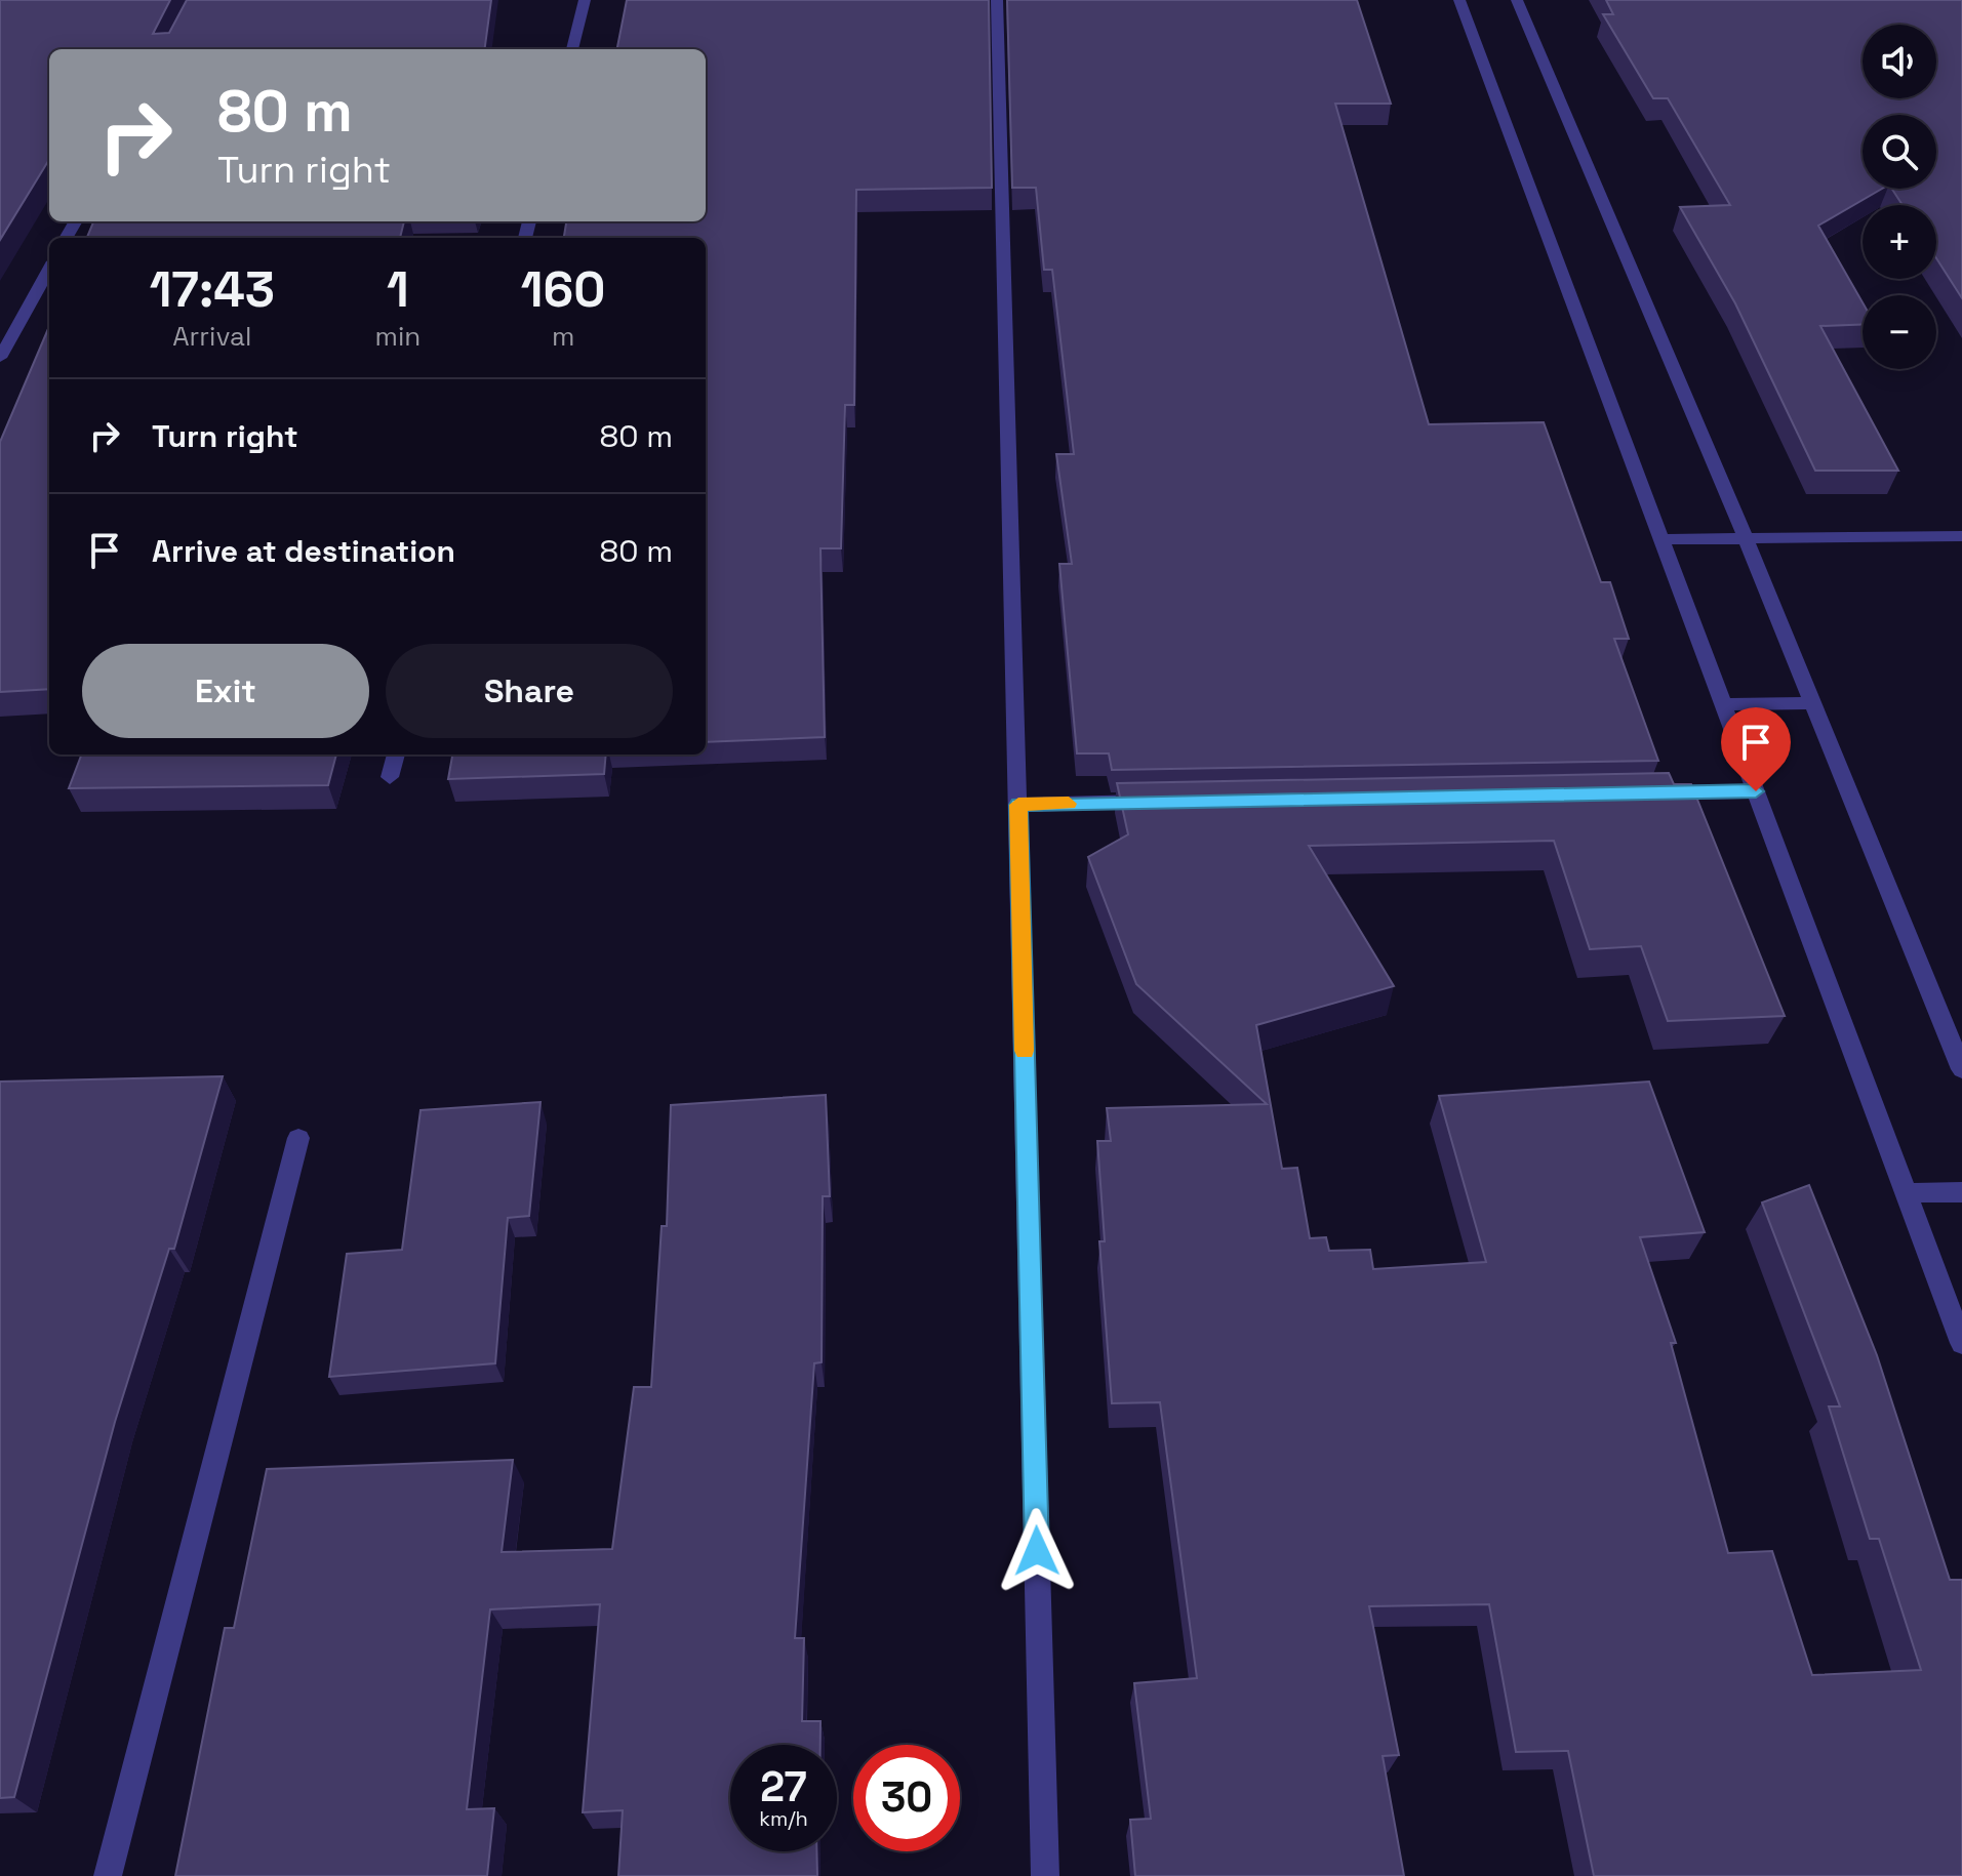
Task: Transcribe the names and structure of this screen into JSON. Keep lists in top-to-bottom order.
{
  "page": {
    "map_buttons": ["+", "−"],
    "turn": ["80 m", "Turn right"],
    "eta": [
      "17:43",
      "Arrival",
      "1",
      "min",
      "160",
      "m"
    ],
    "list": [
      {
        "name": "Turn right",
        "value": "80 m"
      },
      {
        "name": "Arrive at destination",
        "value": "80 m"
      }
    ],
    "buttons": ["Exit", "Share"],
    "speed": "27 km/h",
    "limit": "30"
  }
}
